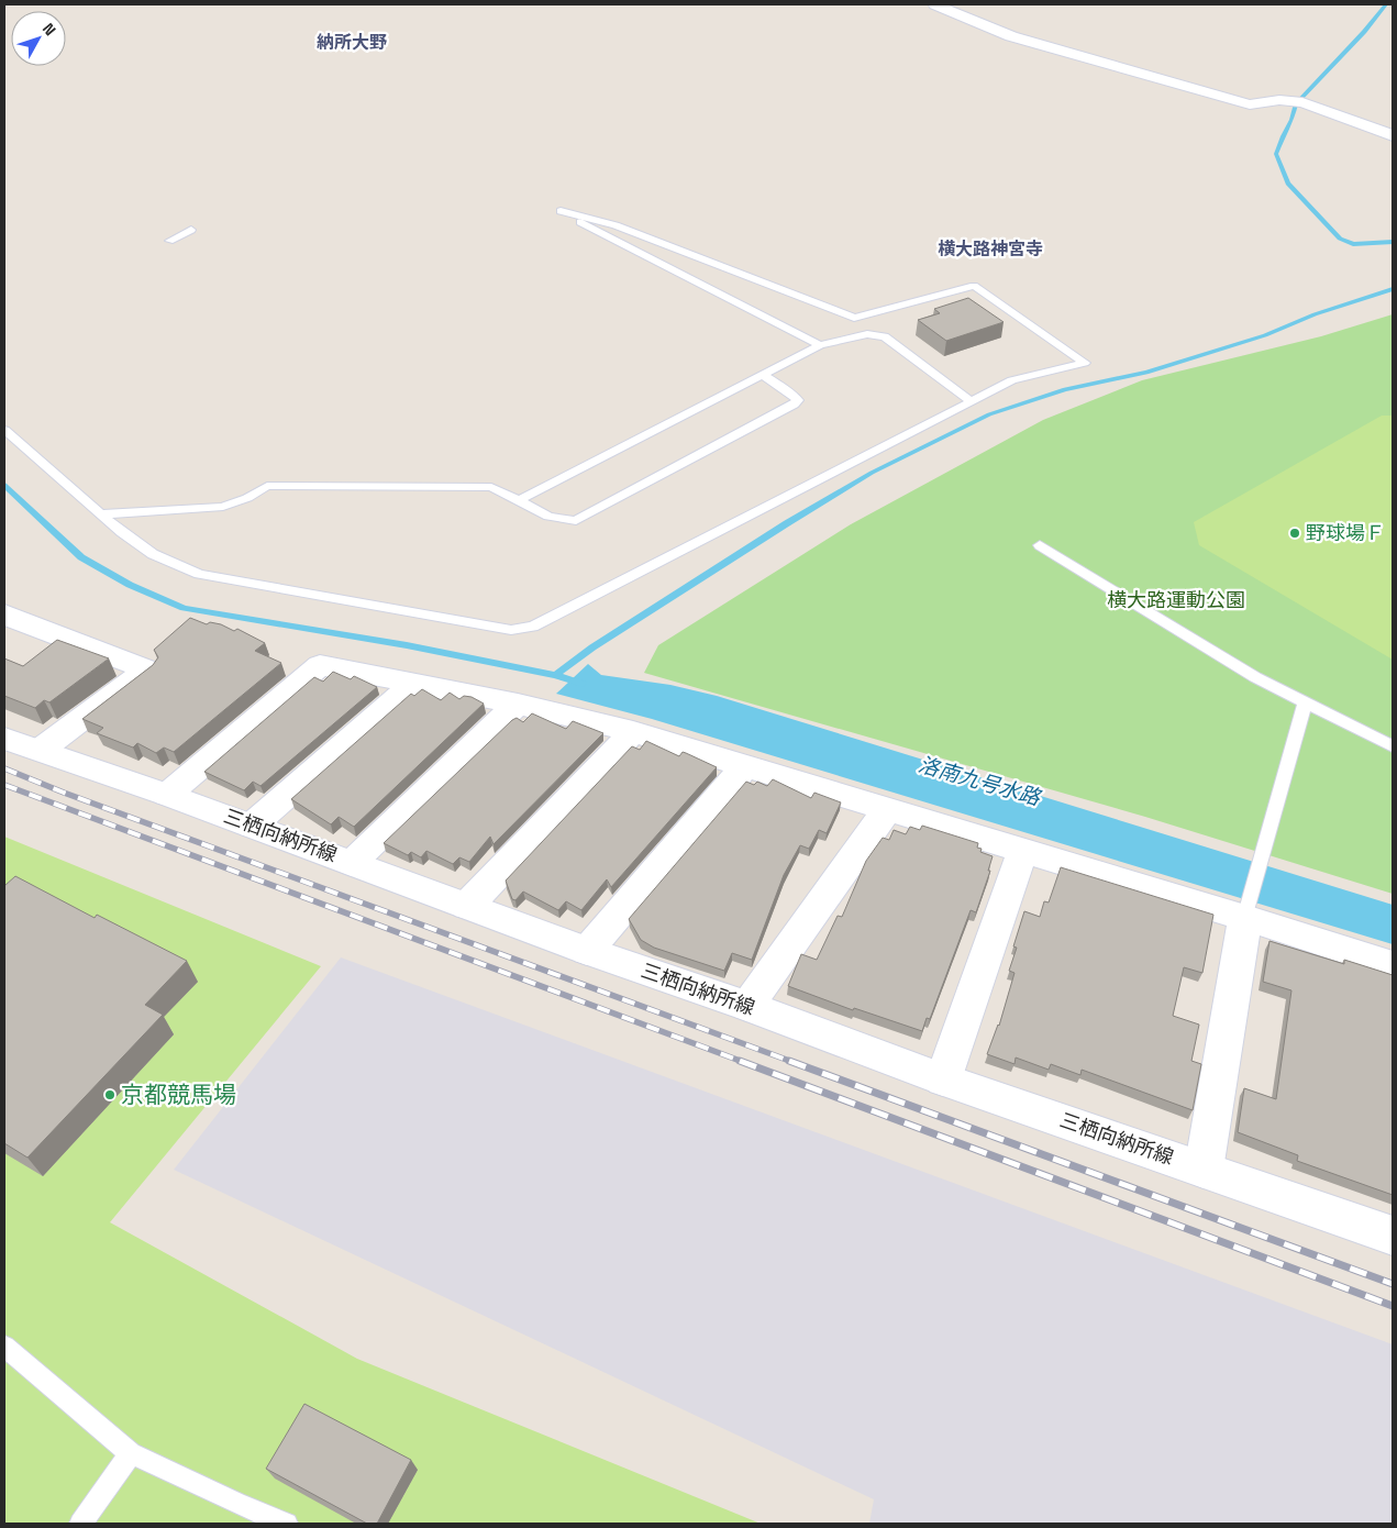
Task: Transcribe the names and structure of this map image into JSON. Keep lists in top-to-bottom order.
{
  "streets": {
    "street": ["三栖向納所線"]
  },
  "districts": ["納所大野", "横大路神宮寺"],
  "water": ["洛南九号水路"],
  "parks": ["横大路運動公園"],
  "places": ["野球場Ｆ", "京都競馬場"],
  "north": "top right"
}
